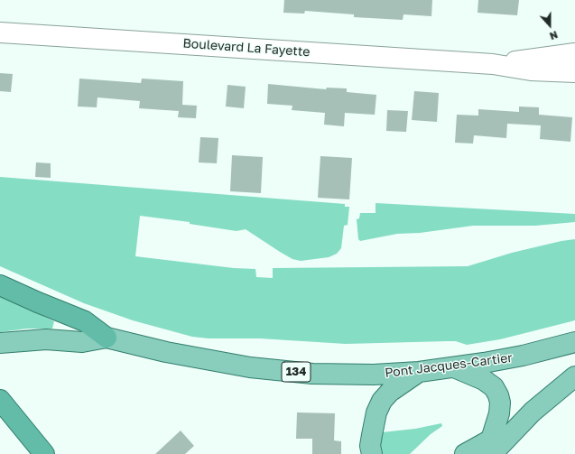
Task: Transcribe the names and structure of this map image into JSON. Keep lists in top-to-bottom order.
{
  "streets": {
    "main road": ["Pont Jacques-Cartier", "134"],
    "street": ["Boulevard La Fayette"]
  },
  "north": "bottom"
}
